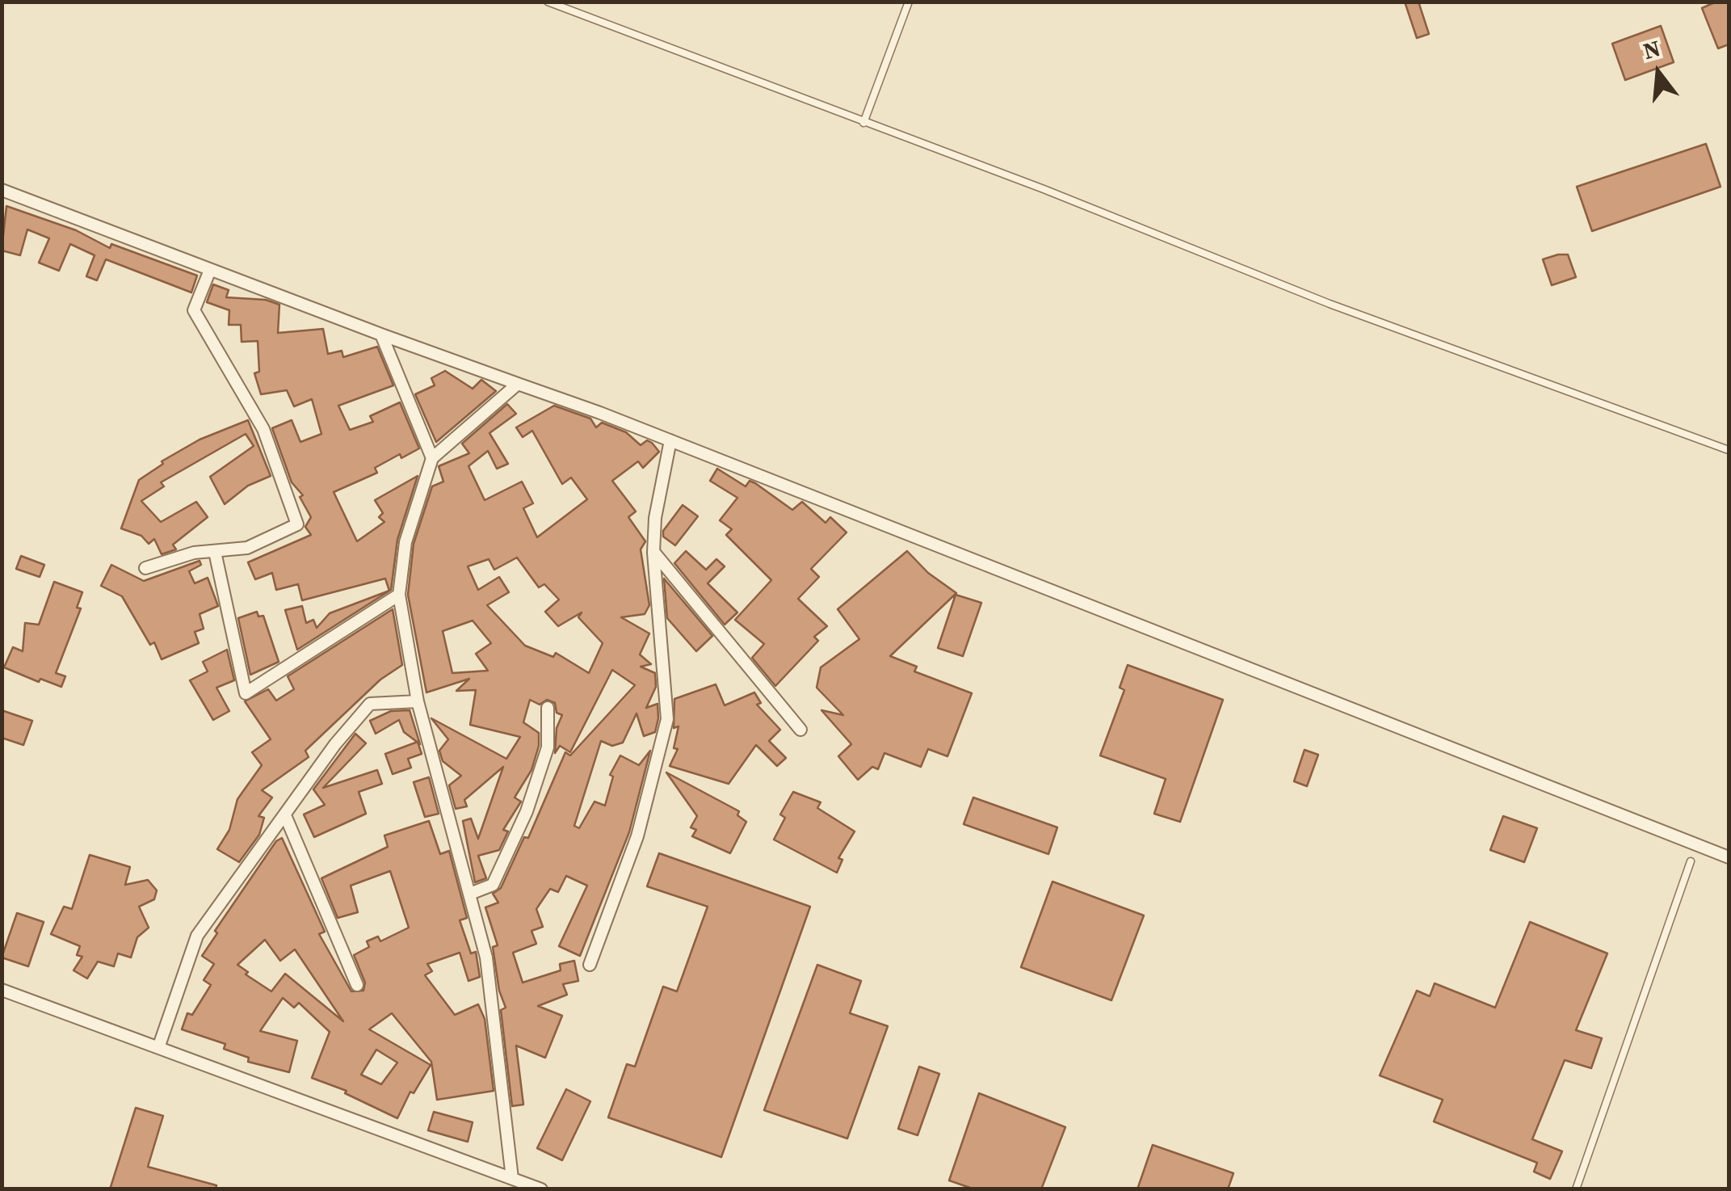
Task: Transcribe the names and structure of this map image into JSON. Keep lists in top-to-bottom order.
{
  "north": "top"
}
